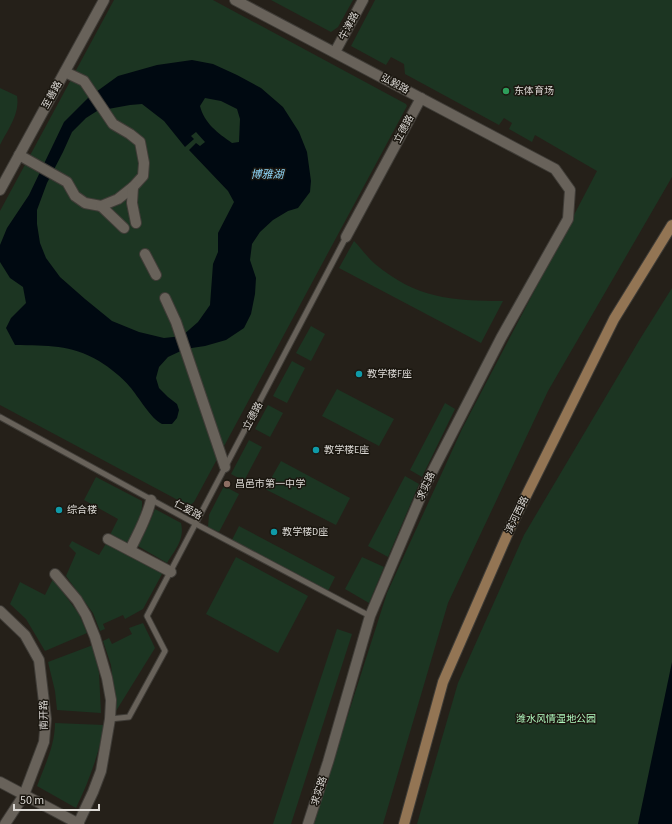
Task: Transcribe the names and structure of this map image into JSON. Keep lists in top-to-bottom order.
{
  "streets": {
    "street": [
      "牛津路",
      "弘毅路",
      "至善路",
      "立德路",
      "求实路",
      "滨河西路",
      "南开路"
    ],
    "lane": ["仁爱路"]
  },
  "crossings": [
    ["牛津路", "弘毅路"],
    ["弘毅路", "立德路"],
    ["弘毅路", "求实路"],
    ["立德路", "仁爱路"],
    ["求实路", "仁爱路"]
  ],
  "water": ["博雅湖"],
  "parks": ["潍水风情湿地公园"],
  "places": [
    "东体育场",
    "教学楼F座",
    "教学楼E座",
    "昌邑市第一中学",
    "综合楼",
    "教学楼D座"
  ],
  "scale_bar": "50 m"
}
